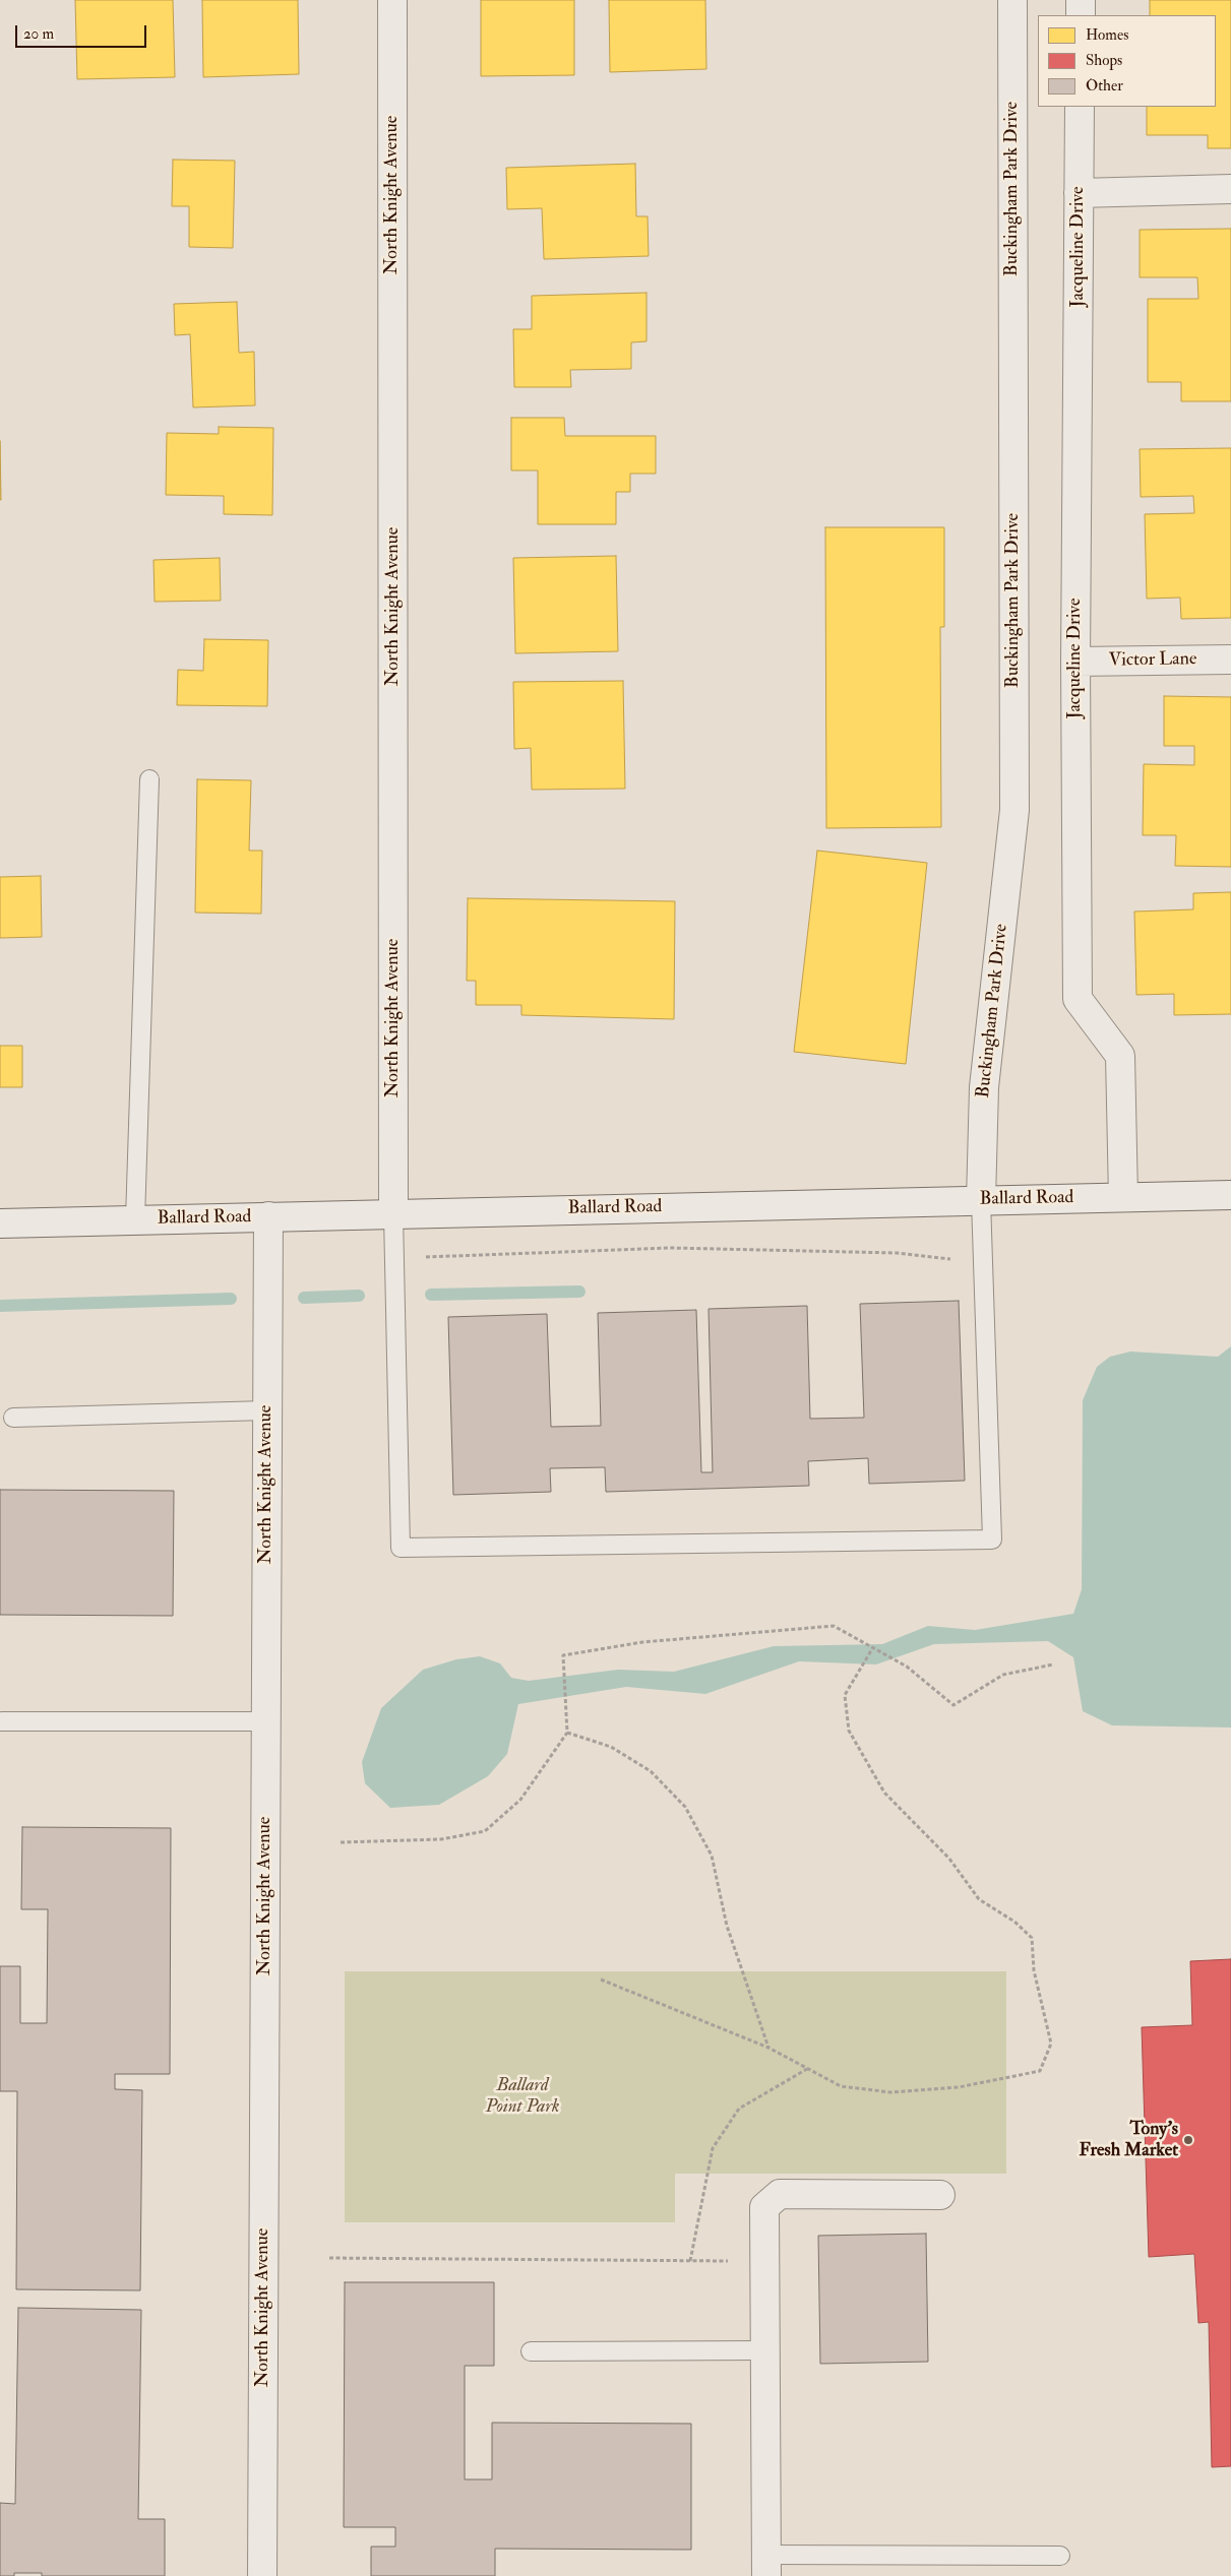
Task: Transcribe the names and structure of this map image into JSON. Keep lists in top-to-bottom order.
{
  "streets": {
    "street": [
      "Buckingham Park Drive",
      "North Knight Avenue",
      "Jacqueline Drive",
      "Victor Lane",
      "Ballard Road"
    ]
  },
  "crossings": [
    ["Buckingham Park Drive", "Ballard Road"],
    ["North Knight Avenue", "Ballard Road"],
    ["Jacqueline Drive", "Victor Lane"],
    ["Jacqueline Drive", "Ballard Road"]
  ],
  "parks": ["Ballard Point Park"],
  "places": ["Tony's Fresh Market"],
  "legend": ["Homes", "Shops", "Other"],
  "scale_bar": "20 m"
}
